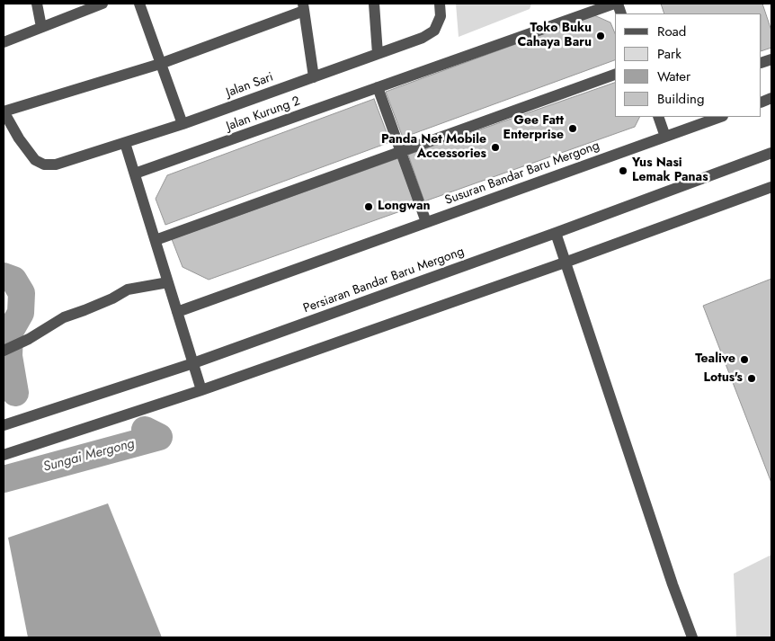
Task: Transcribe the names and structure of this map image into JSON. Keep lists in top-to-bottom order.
{
  "streets": {
    "street": [
      "Jalan Sari",
      "Jalan Kurung 2",
      "Susuran Bandar Baru Mergong",
      "Persiaran Bandar Baru Mergong"
    ]
  },
  "water": ["Sungai Mergong"],
  "places": [
    "Toko Buku Cahaya Baru",
    "Gee Fatt Enterprise",
    "Panda Net Mobile Accessories",
    "Yus Nasi Lemak Panas",
    "Longwan",
    "Tealive",
    "Lotus's"
  ],
  "legend": [
    "Road",
    "Park",
    "Water",
    "Building"
  ]
}
